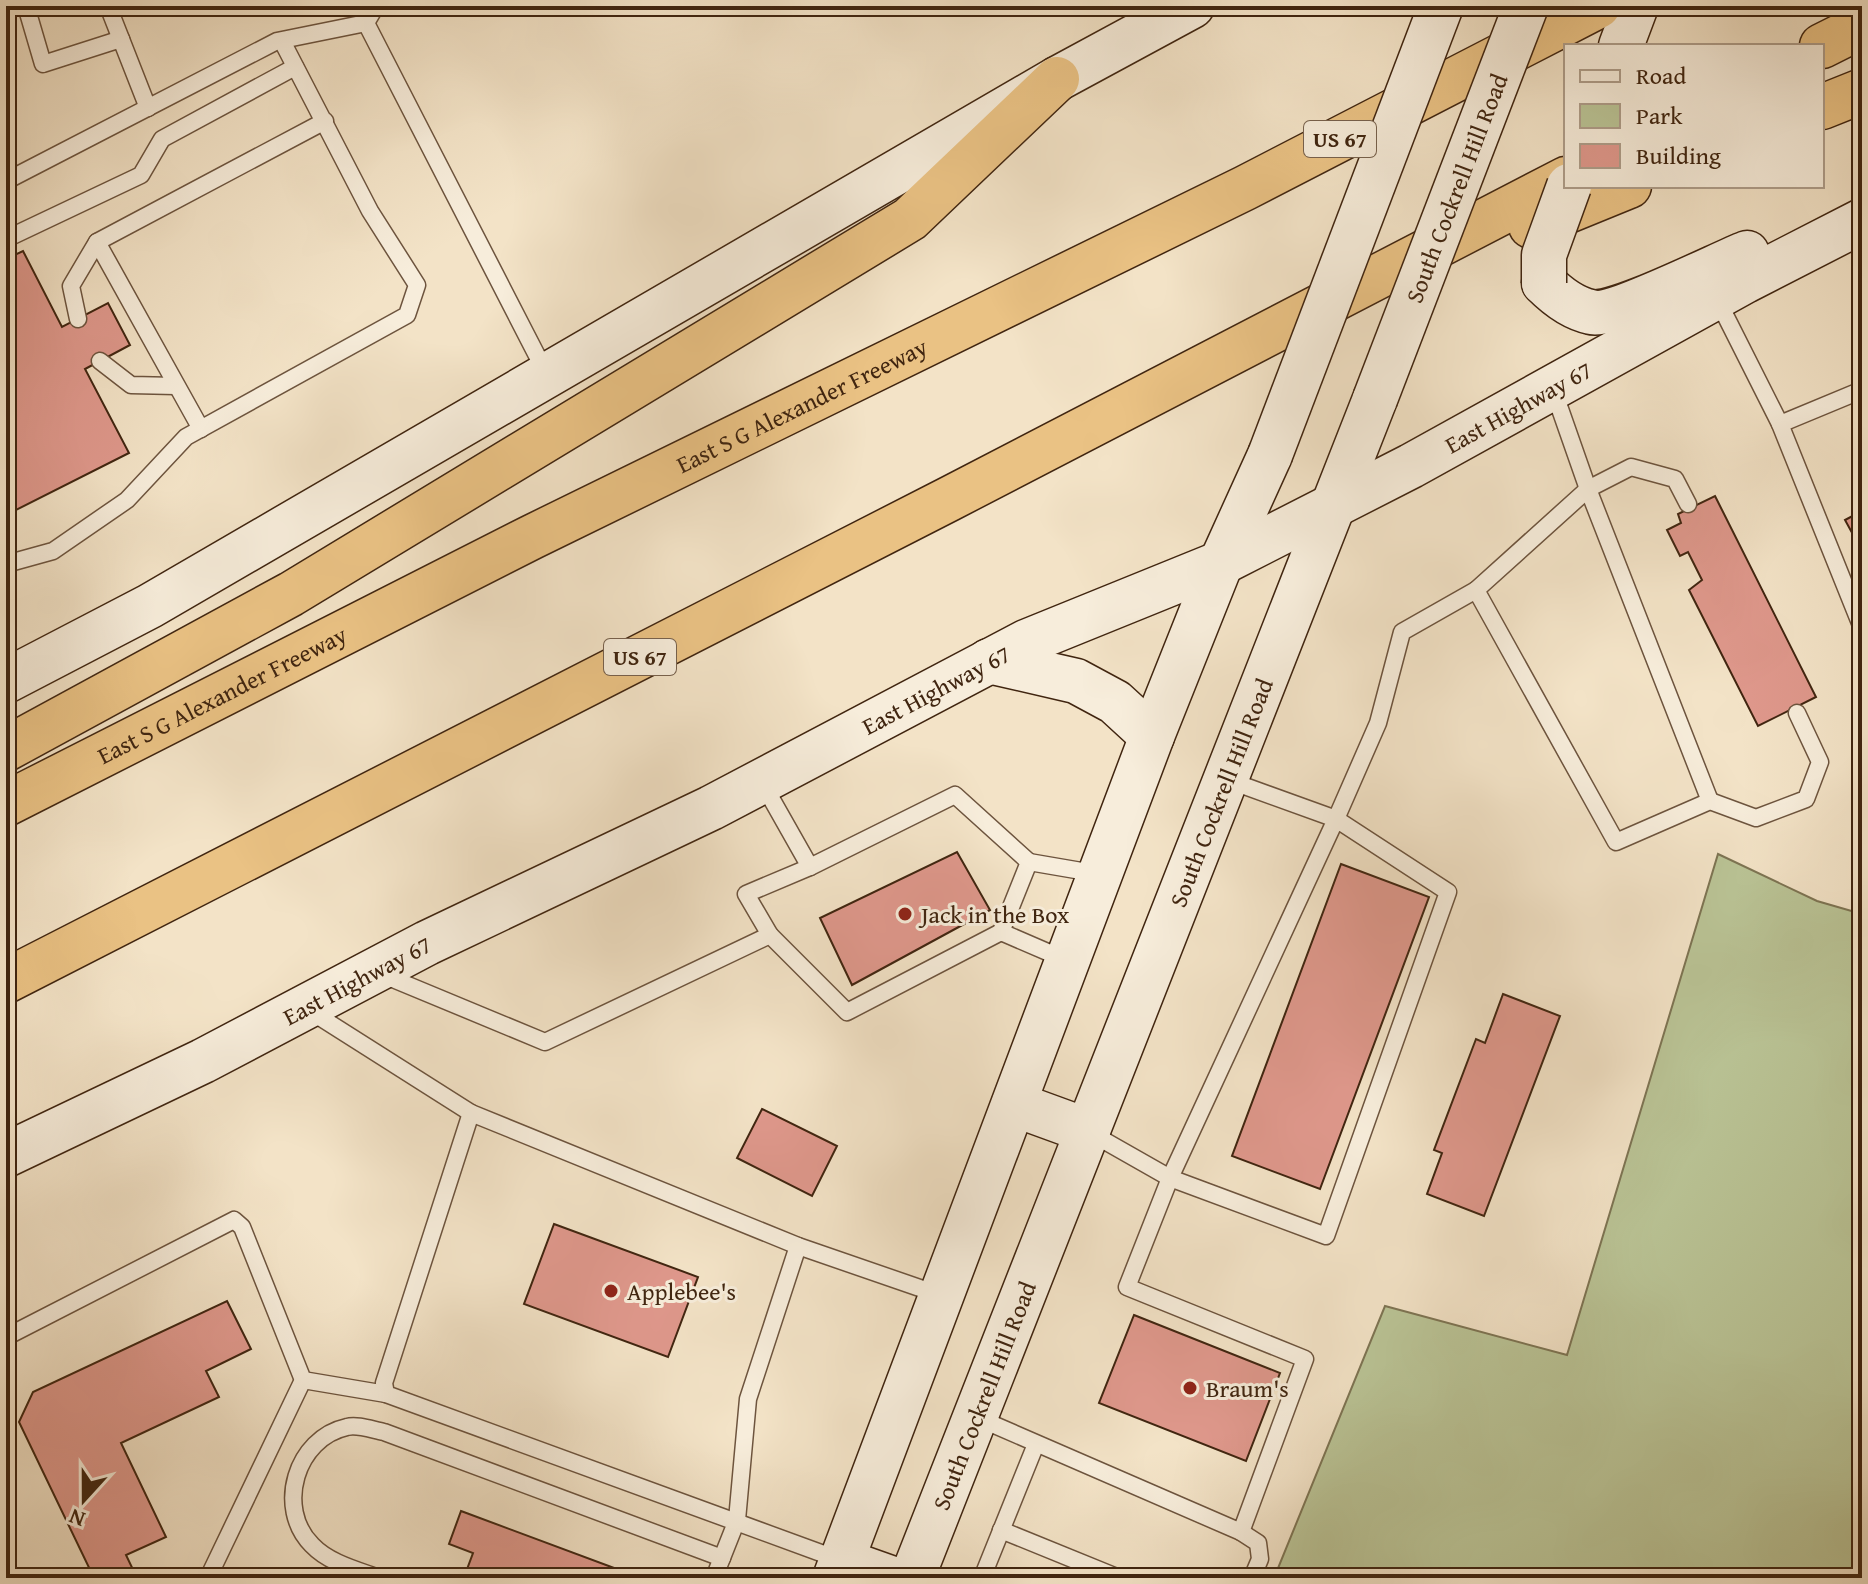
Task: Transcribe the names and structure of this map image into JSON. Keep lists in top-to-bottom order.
{
  "streets": {
    "highway": ["US 67", "East S G Alexander Freeway"],
    "main road": ["South Cockrell Hill Road", "East Highway 67"]
  },
  "crossings": [
    ["South Cockrell Hill Road", "East S G Alexander Freeway"],
    ["South Cockrell Hill Road", "East Highway 67"]
  ],
  "places": ["Jack in the Box", "Applebee's", "Braum's"],
  "legend": ["Road", "Park", "Building"],
  "north": "bottom"
}
